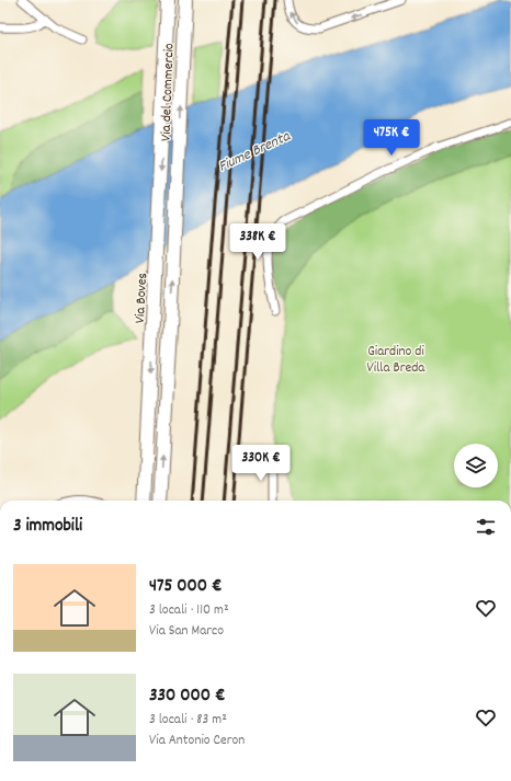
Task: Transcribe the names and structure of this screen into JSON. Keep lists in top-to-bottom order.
{
  "streets": {
    "highway": ["Via del Commercio", "Via Boves"]
  },
  "crossings": [
    ["Via del Commercio", "Via Boves"]
  ],
  "one_way": ["Via del Commercio", "Via Boves"],
  "water": ["Fiume Brenta"],
  "parks": ["Giardino di Villa Breda"],
  "page": {
    "price": ["475K €", "338K €", "330K €"],
    "heading": "3 immobili",
    "list": [
      {
        "name": "475 000 €",
        "note": "3 locali · 110 m² · Via San Marco"
      },
      {
        "name": "330 000 €",
        "note": "3 locali · 83 m² · Via Antonio Ceron"
      }
    ]
  }
}
